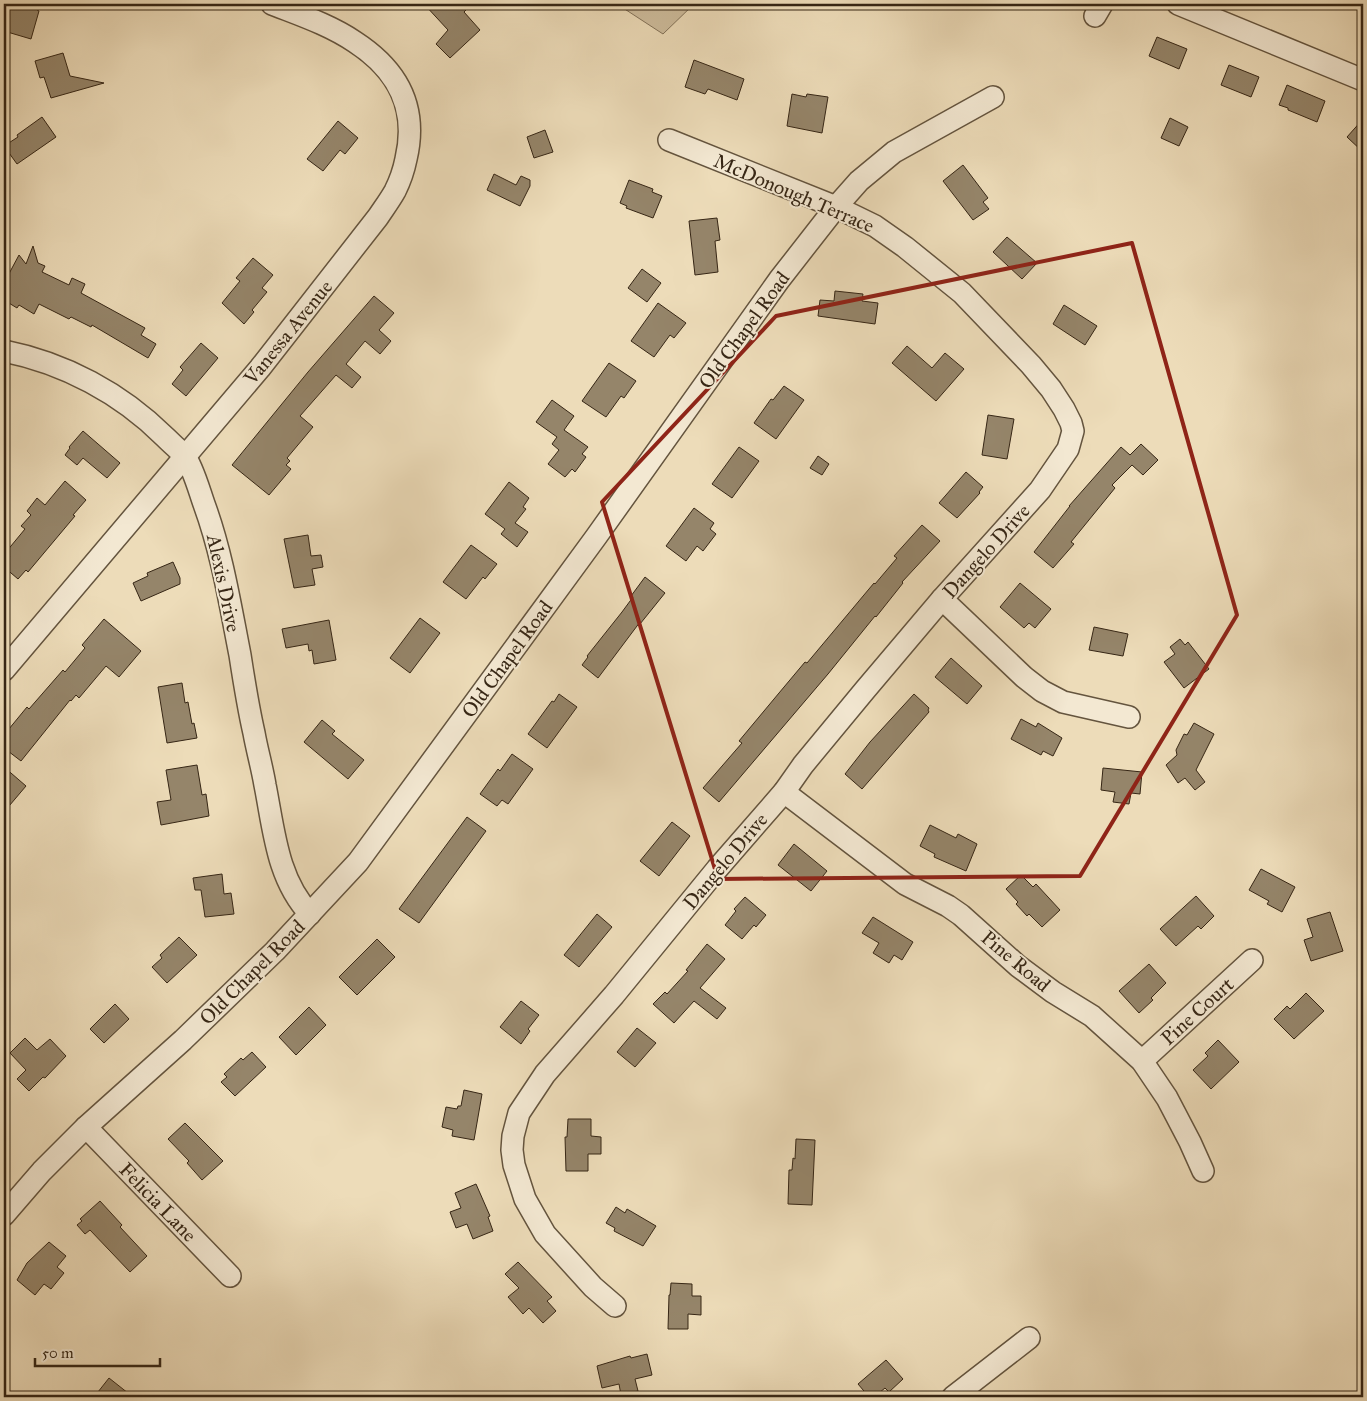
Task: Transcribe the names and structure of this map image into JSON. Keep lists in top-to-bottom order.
{
  "streets": {
    "street": [
      "McDonough Terrace",
      "Old Chapel Road",
      "Vanessa Avenue",
      "Dangelo Drive",
      "Alexis Drive",
      "Pine Road",
      "Pine Court",
      "Felicia Lane"
    ]
  },
  "crossings": [
    ["McDonough Terrace", "Old Chapel Road"],
    ["McDonough Terrace", "Dangelo Drive"],
    ["Old Chapel Road", "Alexis Drive"],
    ["Old Chapel Road", "Felicia Lane"],
    ["Vanessa Avenue", "Alexis Drive"],
    ["Dangelo Drive", "Pine Road"],
    ["Pine Road", "Pine Court"]
  ],
  "scale_bar": "50 m"
}
